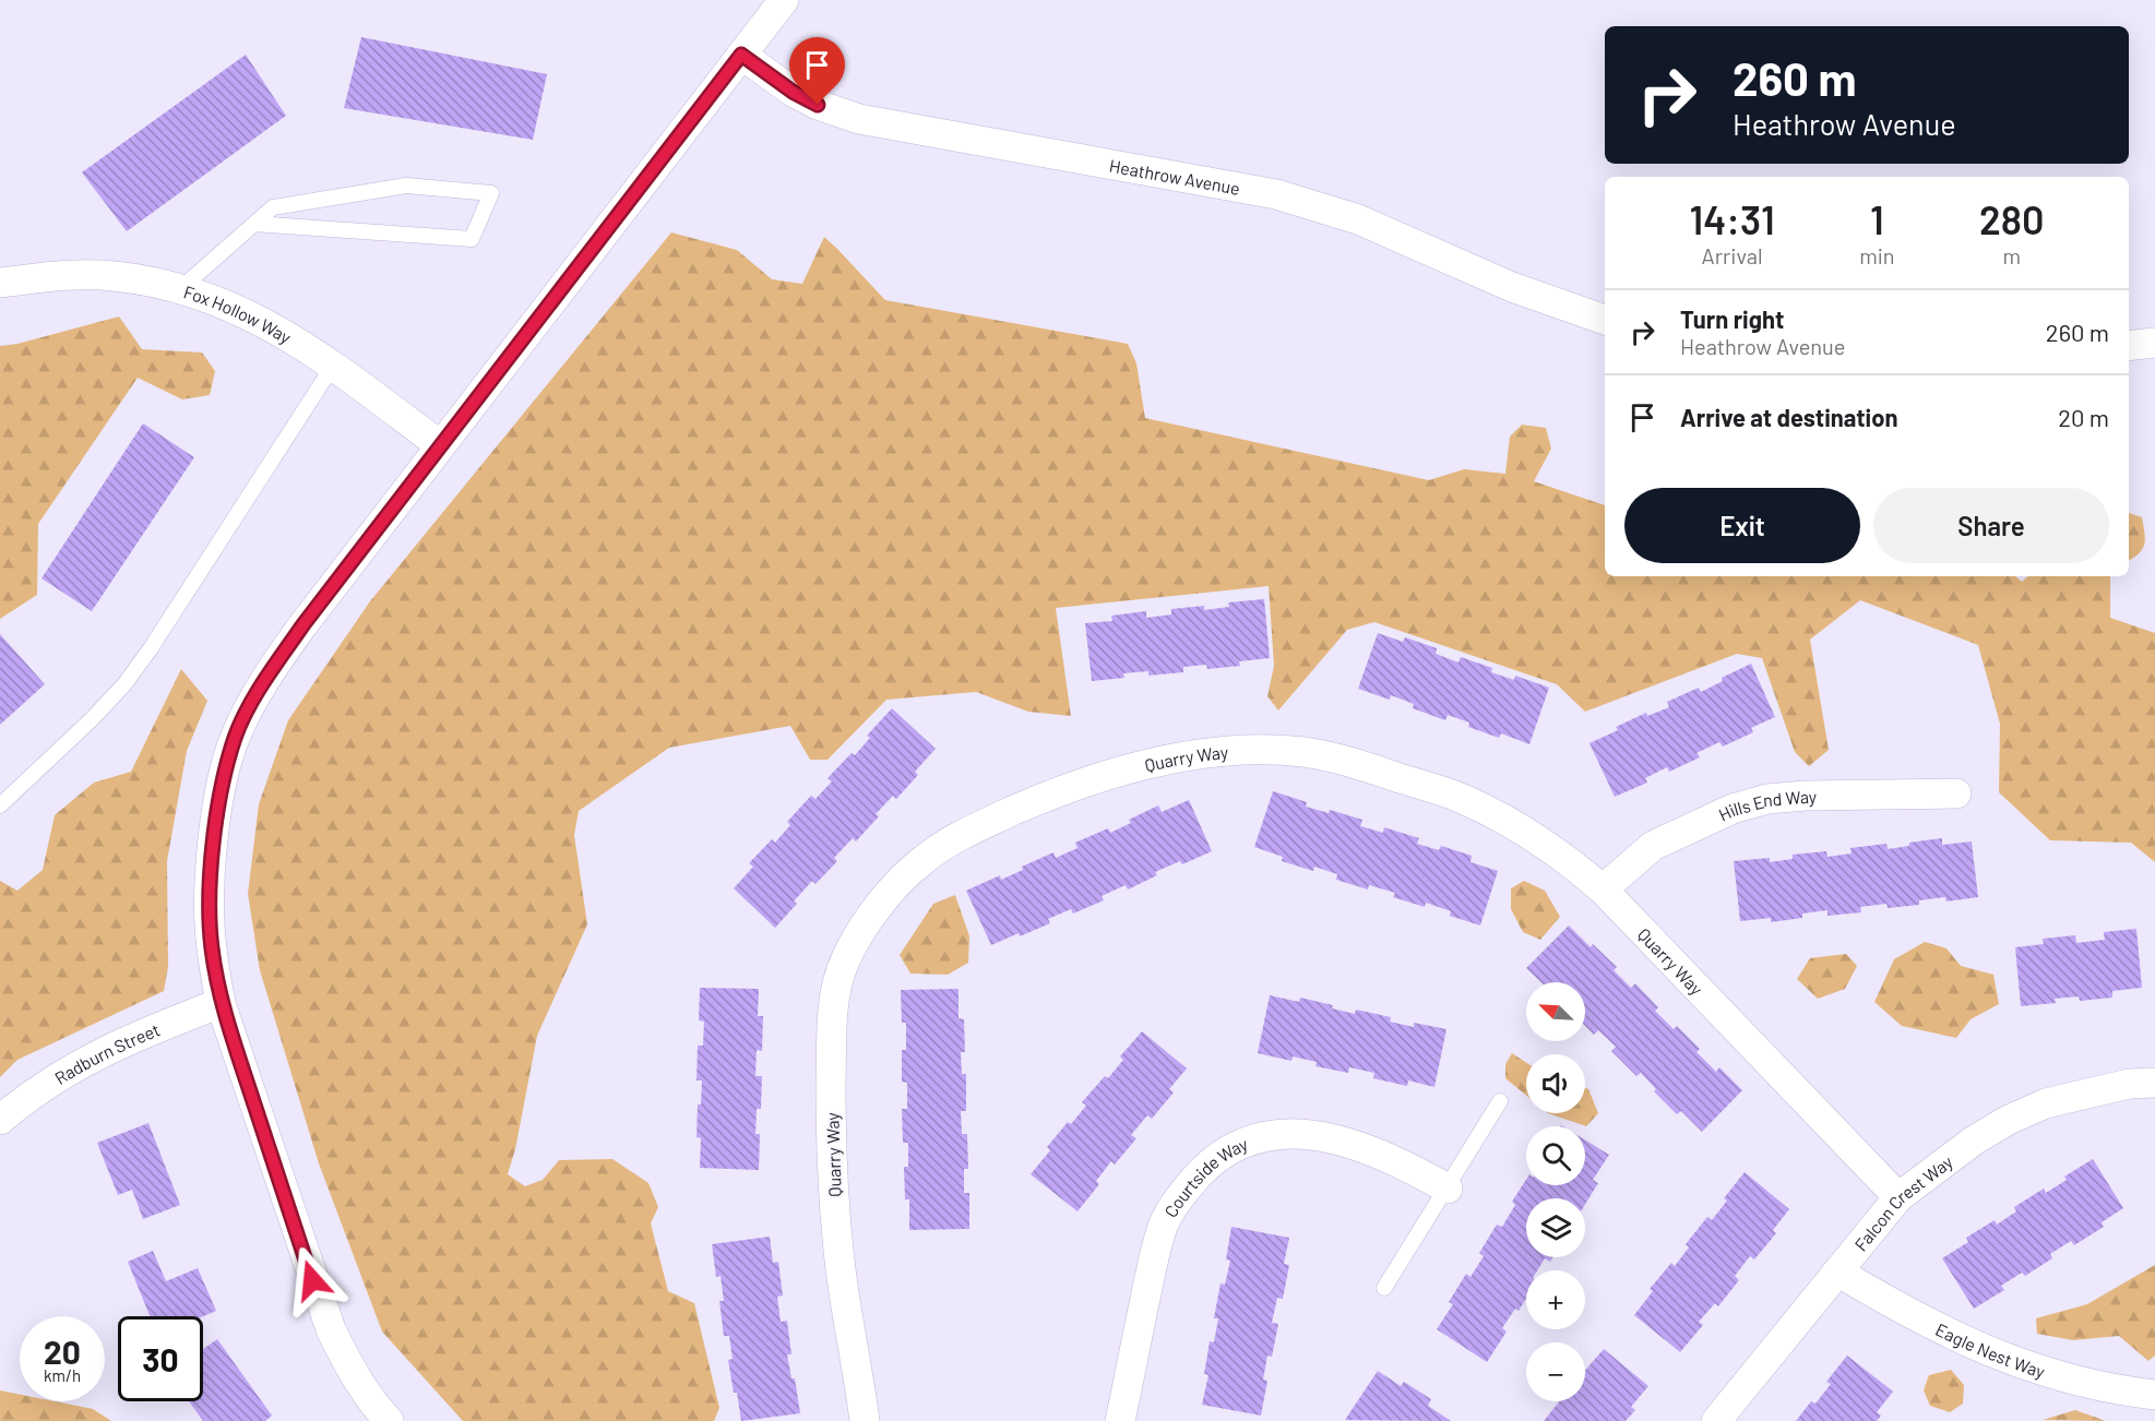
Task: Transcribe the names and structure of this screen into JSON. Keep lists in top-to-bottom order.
{
  "streets": {
    "street": [
      "Heathrow Avenue",
      "Fox Hollow Way",
      "Quarry Way",
      "Hills End Way",
      "Radburn Street",
      "Courtside Way",
      "Falcon Crest Way",
      "Eagle Nest Way"
    ]
  },
  "crossings": [
    ["Quarry Way", "Hills End Way"],
    ["Quarry Way", "Falcon Crest Way"],
    ["Falcon Crest Way", "Eagle Nest Way"]
  ],
  "north": "top left",
  "page": {
    "turn": ["260 m", "Heathrow Avenue"],
    "eta": [
      "14:31",
      "Arrival",
      "1",
      "min",
      "280",
      "m"
    ],
    "list": [
      {
        "name": "Turn right",
        "note": "Heathrow Avenue",
        "value": "260 m"
      },
      {
        "name": "Arrive at destination",
        "value": "20 m"
      }
    ],
    "buttons": ["Exit", "Share"],
    "map_buttons": ["+", "−"],
    "speed": "20 km/h",
    "limit": "30"
  }
}
